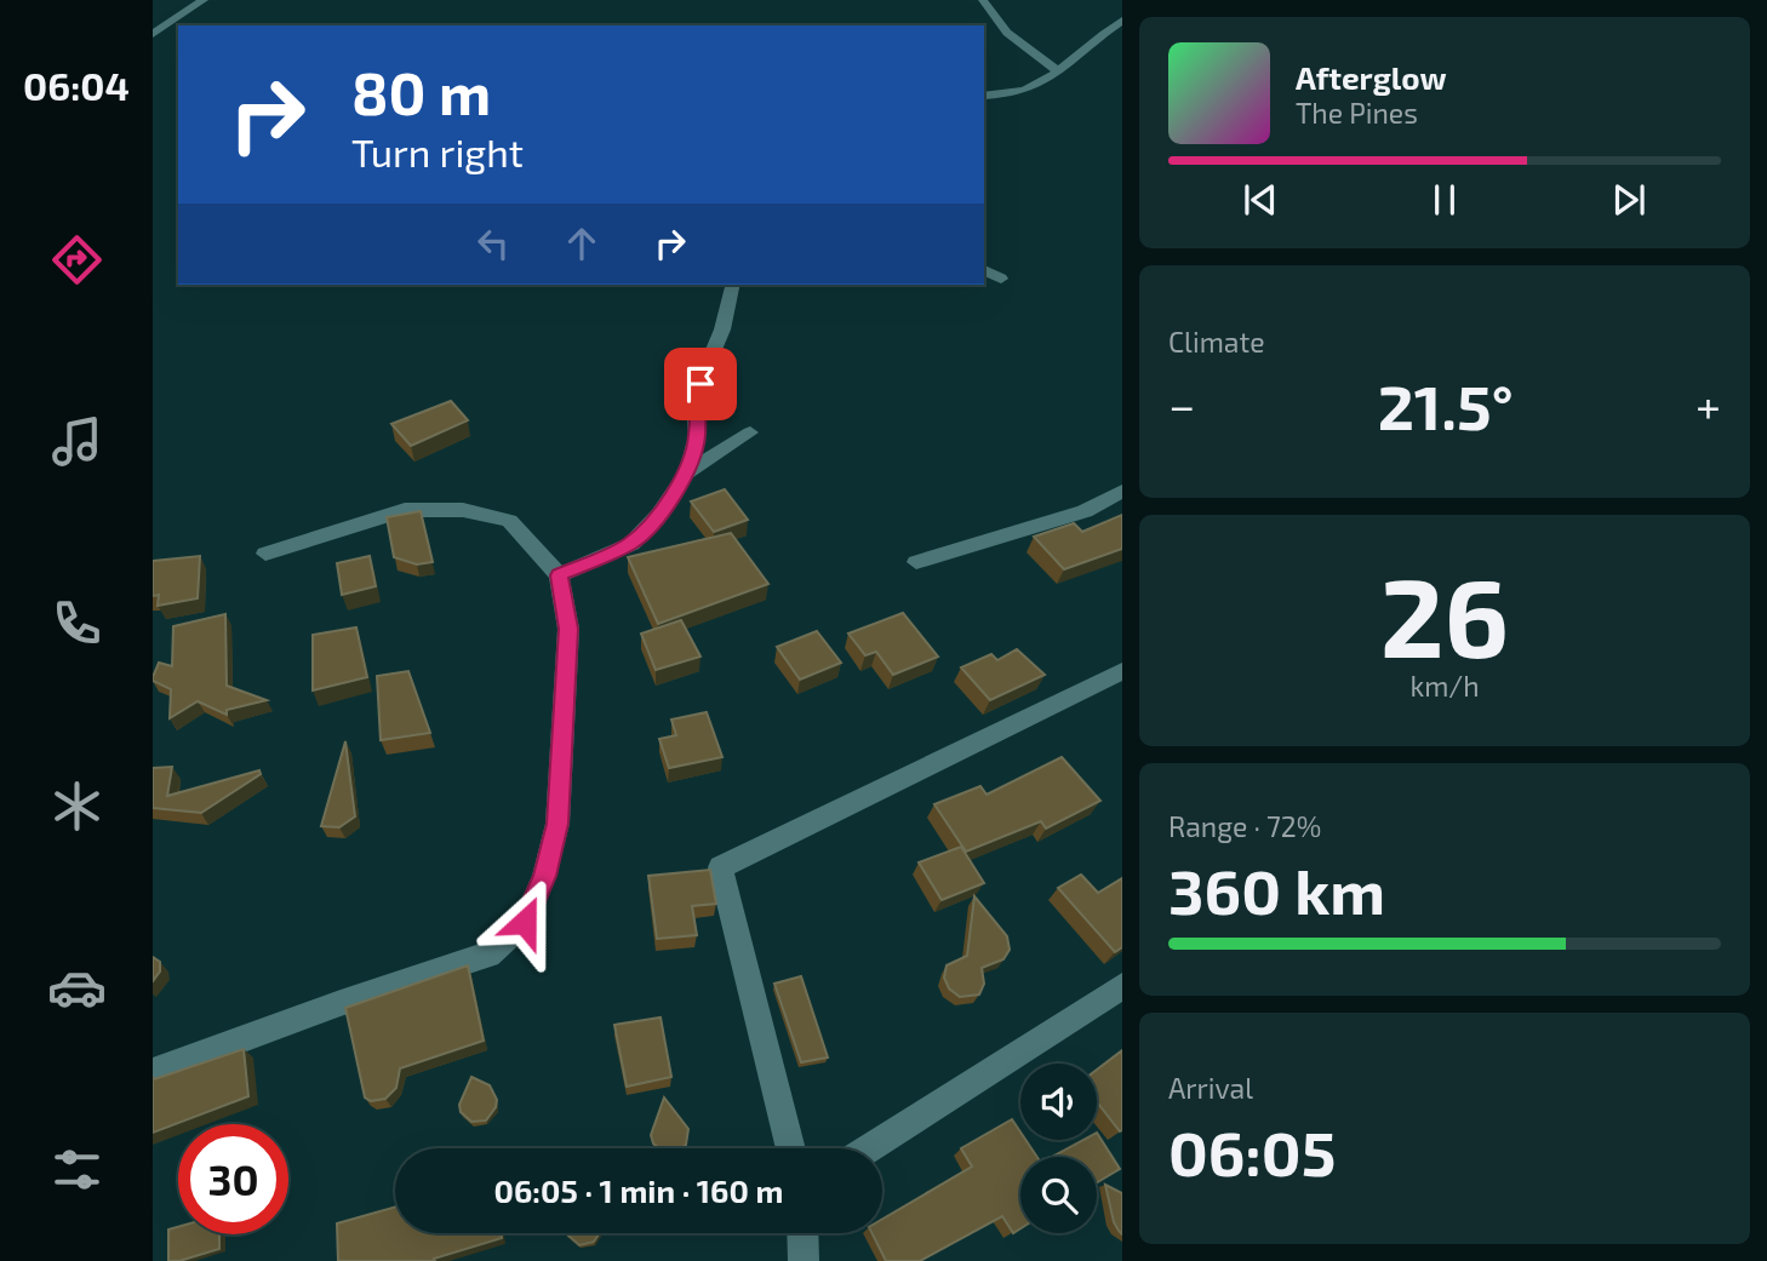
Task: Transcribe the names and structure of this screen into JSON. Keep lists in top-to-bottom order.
{
  "page": {
    "tabs": "06:04",
    "turn": ["80 m", "Turn right"],
    "song": ["Afterglow", "The Pines"],
    "tile": [
      "Climate",
      ["26", "km/h"],
      ["Range · 72%", "360 km"],
      ["Arrival", "06:05"]
    ],
    "heat": ["−", "21.5°", "+"],
    "limit": "30",
    "trip": "06:05 · 1 min · 160 m"
  }
}
